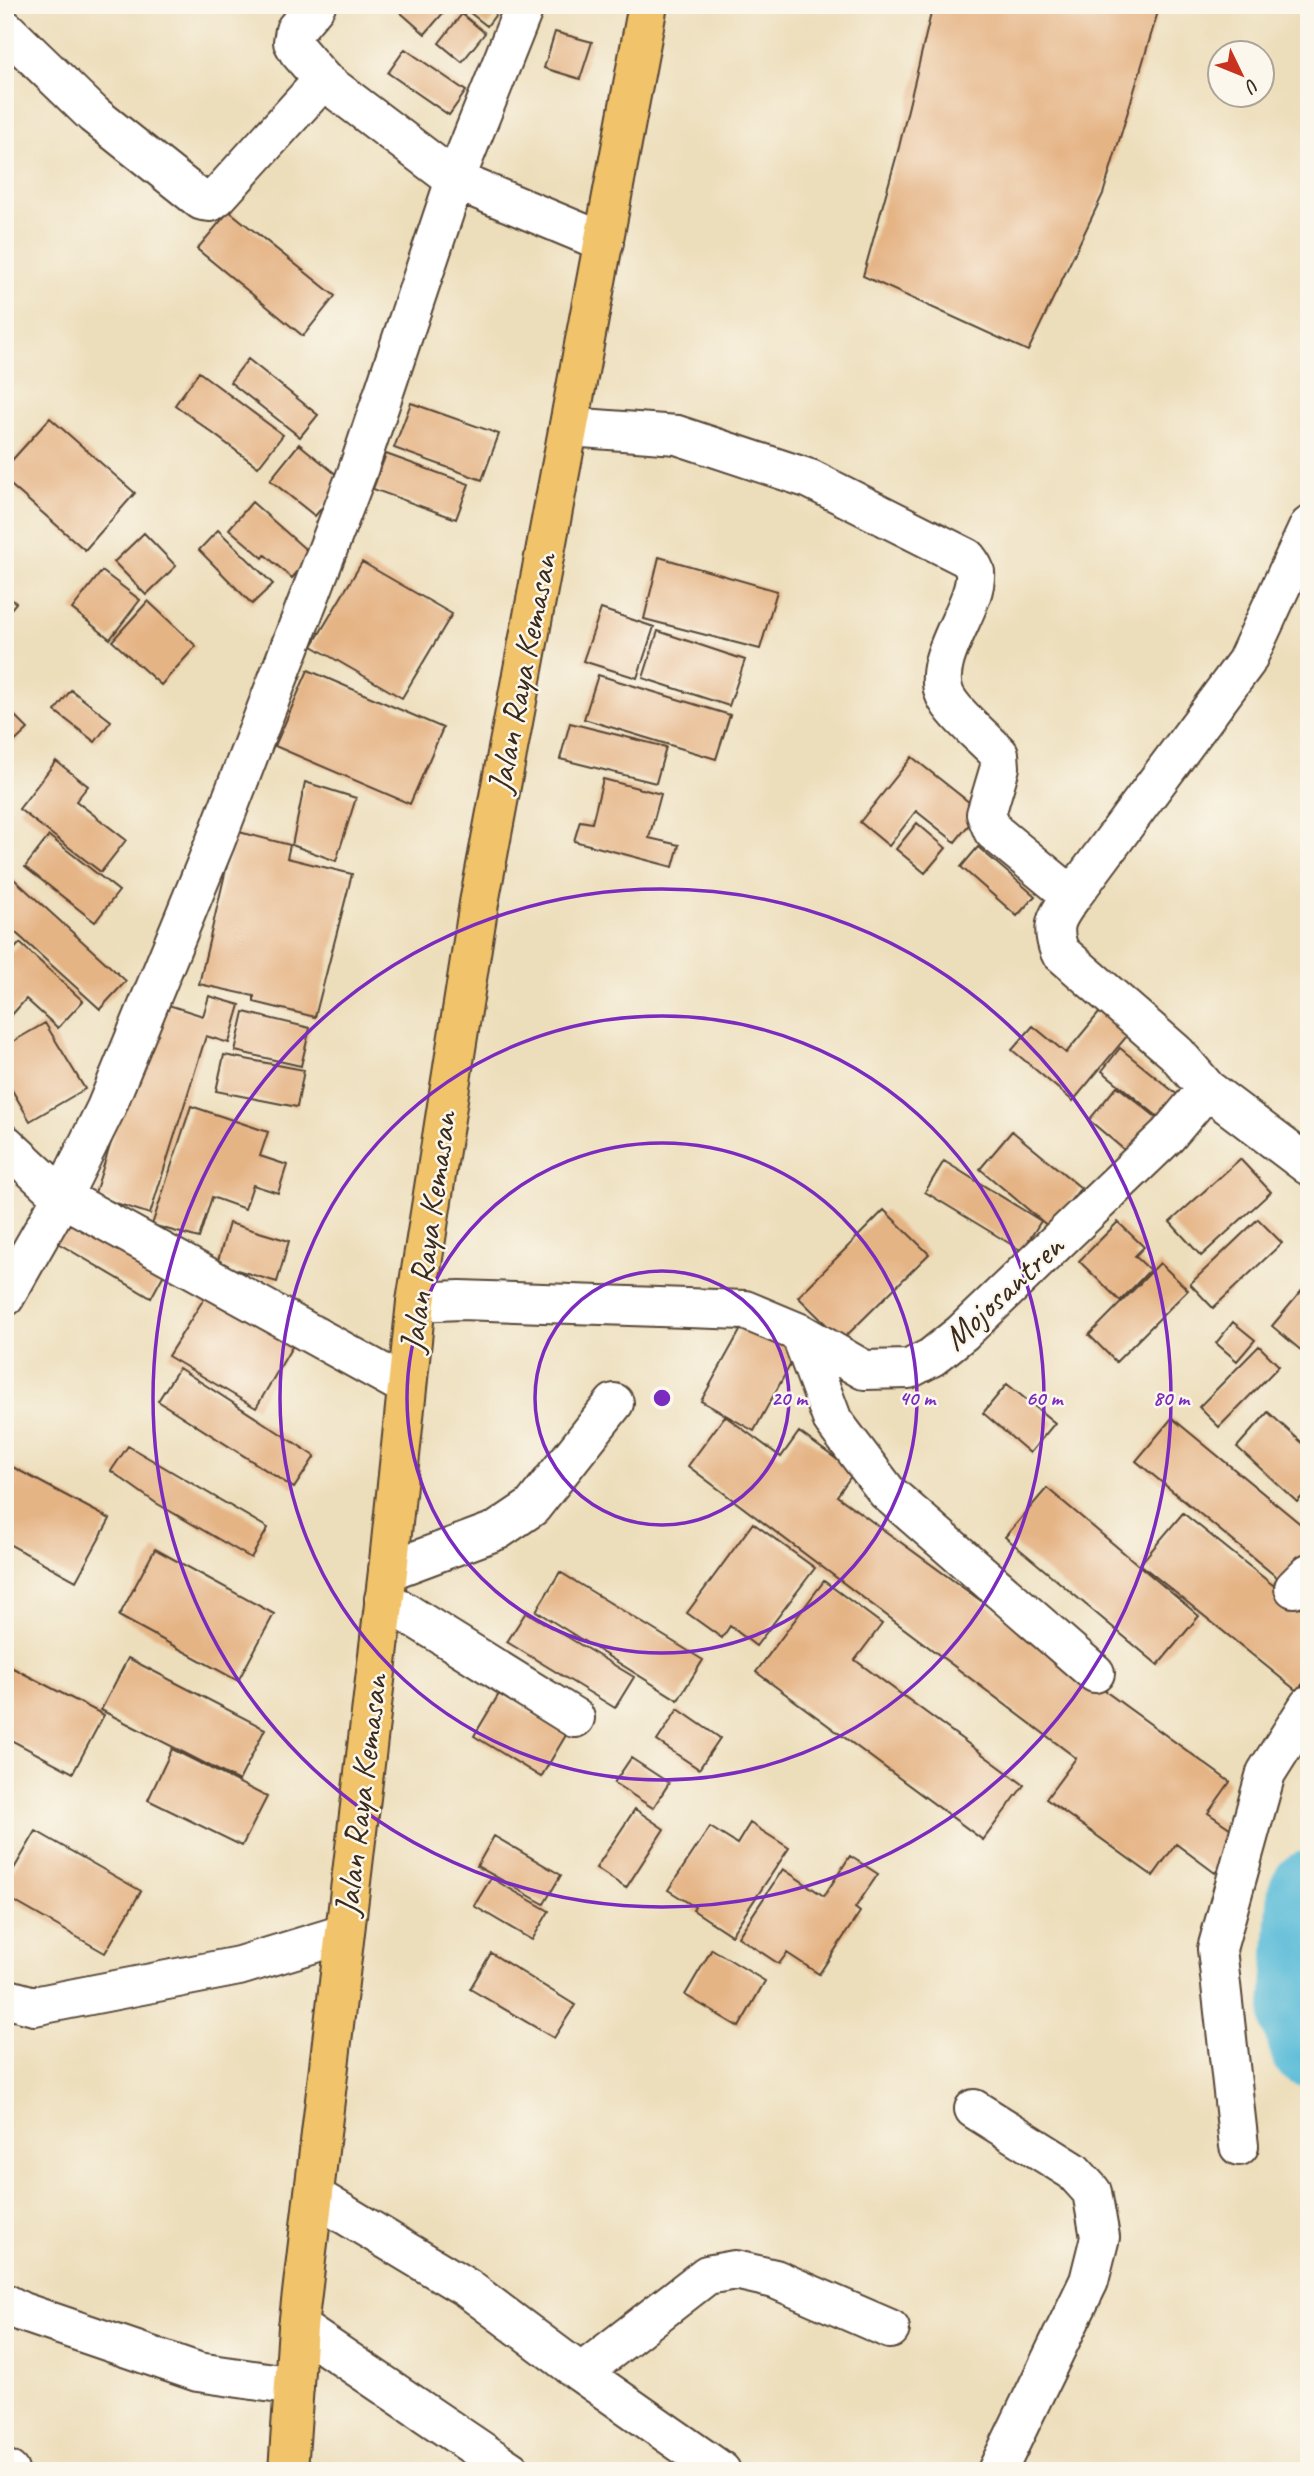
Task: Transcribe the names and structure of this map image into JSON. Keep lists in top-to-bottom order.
{
  "streets": {
    "main road": ["Jalan Raya Kemasan"],
    "street": ["Mojosantren"]
  },
  "crossings": [
    ["Jalan Raya Kemasan", "Mojosantren"]
  ],
  "north": "bottom right",
  "rings": [
    "20 m",
    "40 m",
    "60 m",
    "80 m"
  ]
}
